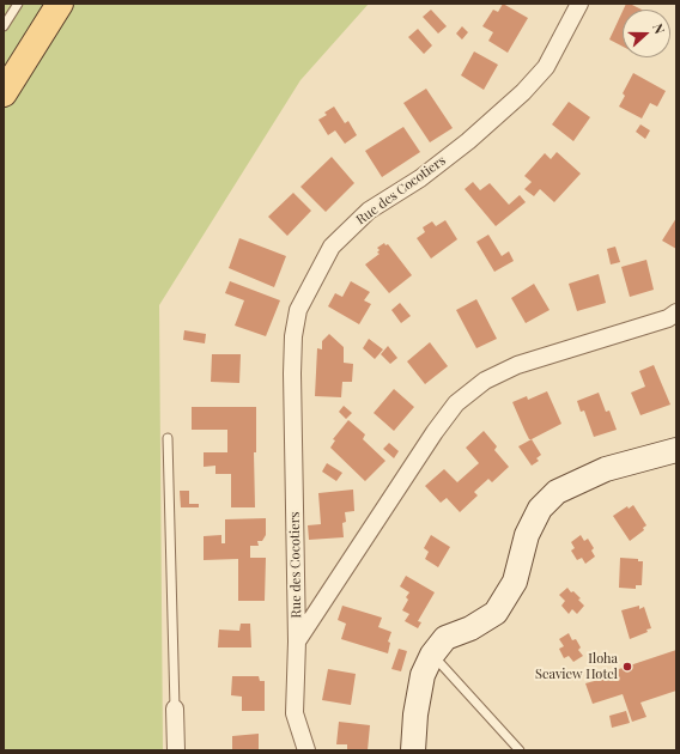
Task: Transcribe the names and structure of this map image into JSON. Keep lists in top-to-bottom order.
{
  "streets": {
    "street": ["Rue des Cocotiers"]
  },
  "places": ["Iloha Seaview Hotel"],
  "north": "right"
}
